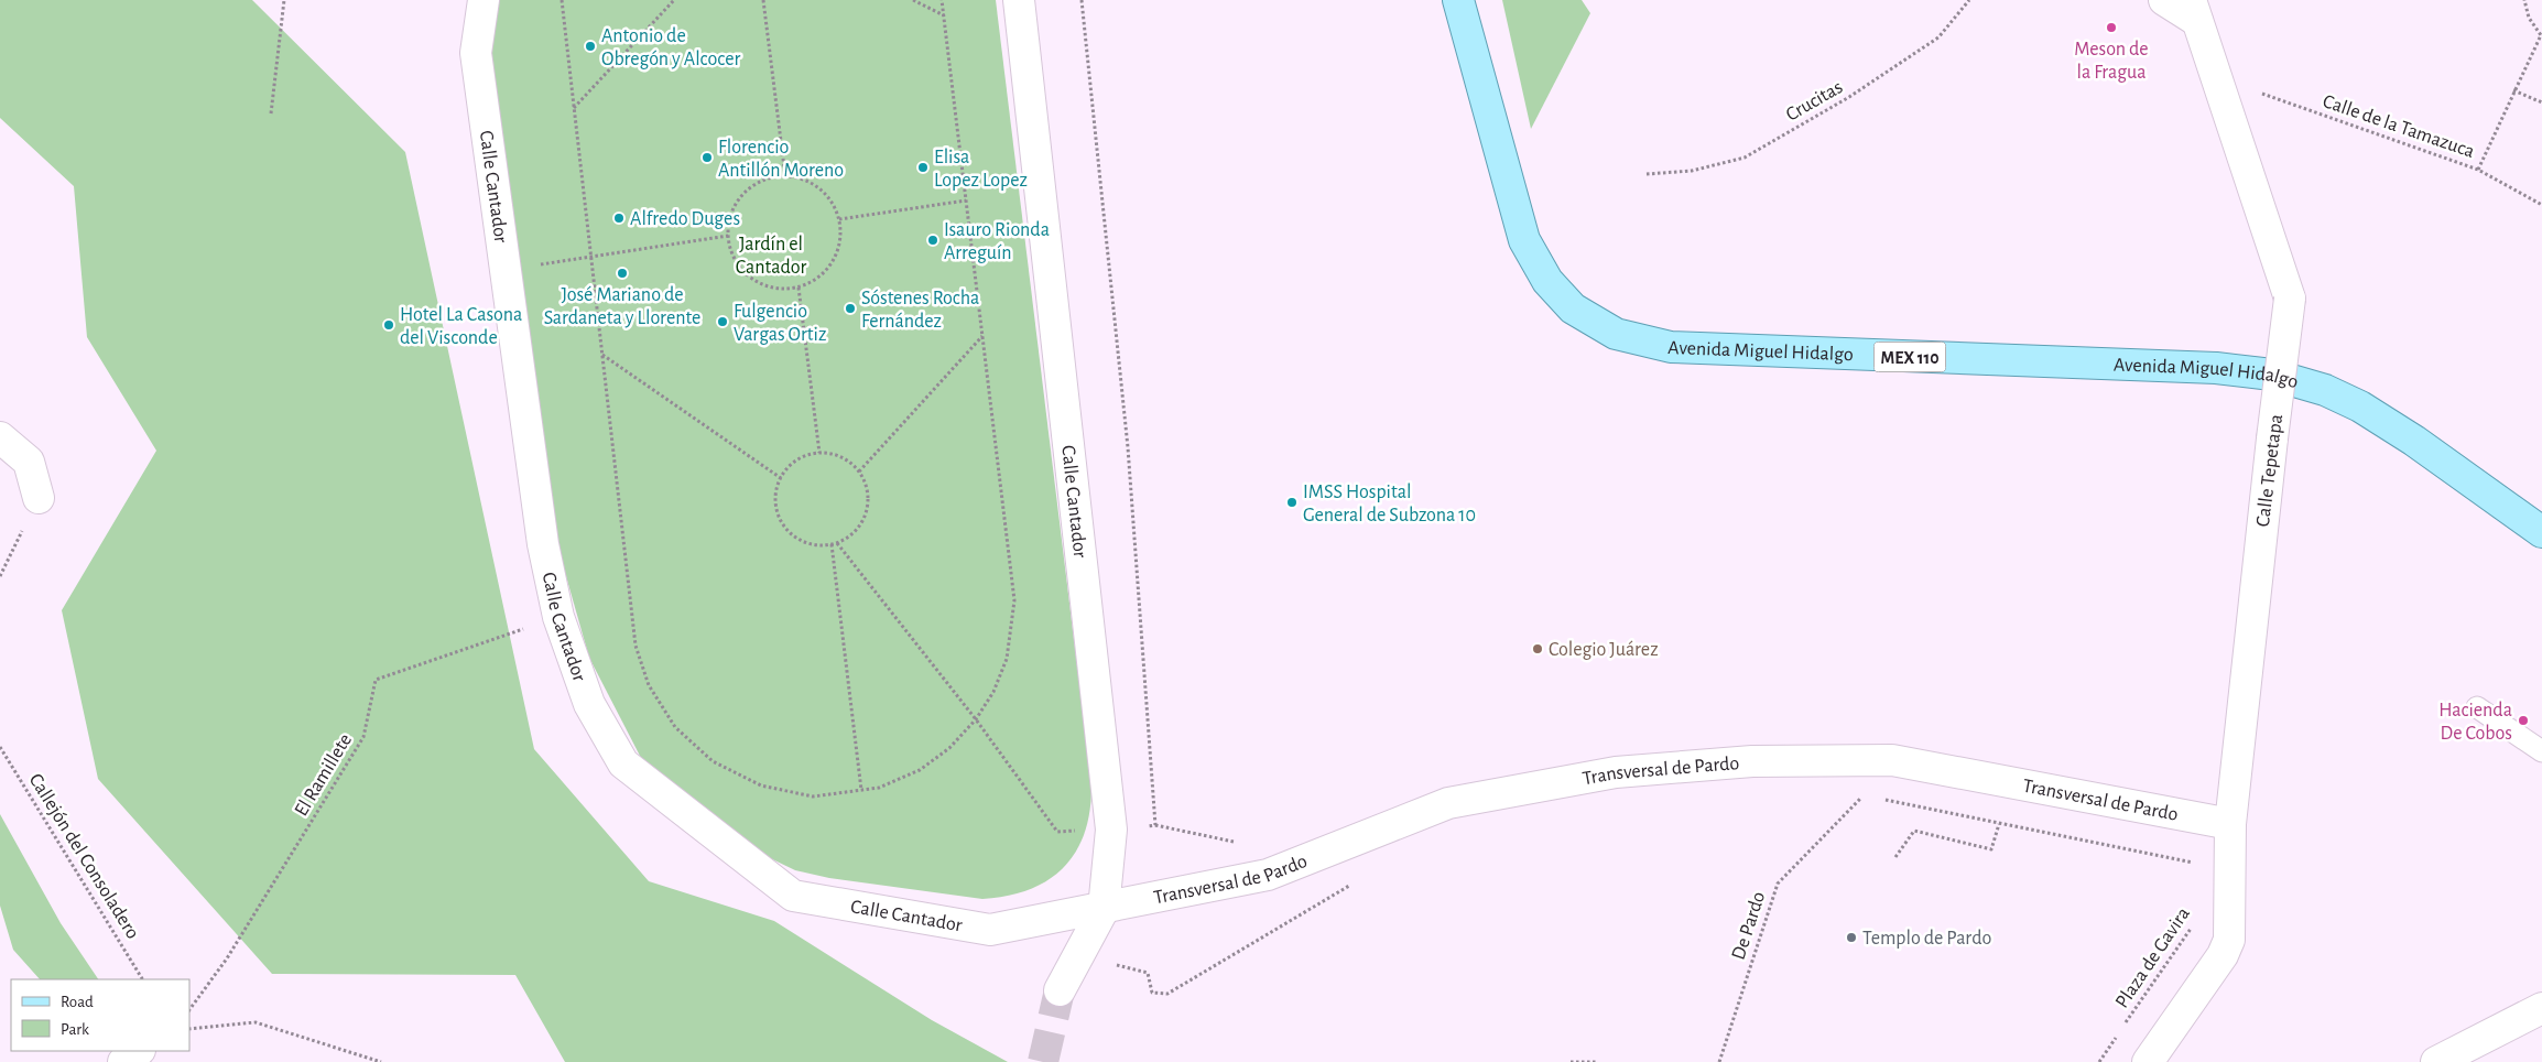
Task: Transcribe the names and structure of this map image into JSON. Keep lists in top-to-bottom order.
{
  "streets": {
    "main road": ["Avenida Miguel Hidalgo", "MEX 110"],
    "street": ["Calle Cantador", "Calle Tepetapa", "Transversal de Pardo"],
    "path": [
      "Crucitas",
      "Calle de la Tamazuca",
      "El Ramillete",
      "Callejón del Consoladero",
      "De Pardo",
      "Plaza de Gavira"
    ]
  },
  "crossings": [
    ["Calle Cantador", "Transversal de Pardo"],
    ["Calle Cantador", "El Ramillete"],
    ["Calle Tepetapa", "Transversal de Pardo"]
  ],
  "parks": ["Jardín el Cantador"],
  "places": [
    "Meson de la Fragua",
    "Antonio de Obregón y Alcocer",
    "Florencio Antillón Moreno",
    "Elisa Lopez Lopez",
    "Alfredo Duges",
    "Isauro Rionda Arreguín",
    "José Mariano de Sardaneta y Llorente",
    "Sóstenes Rocha Fernández",
    "Fulgencio Vargas Ortiz",
    "Hotel La Casona del Visconde",
    "IMSS Hospital General de Subzona 10",
    "Colegio Juárez",
    "Hacienda De Cobos",
    "Templo de Pardo"
  ],
  "legend": ["Road", "Park"]
}
